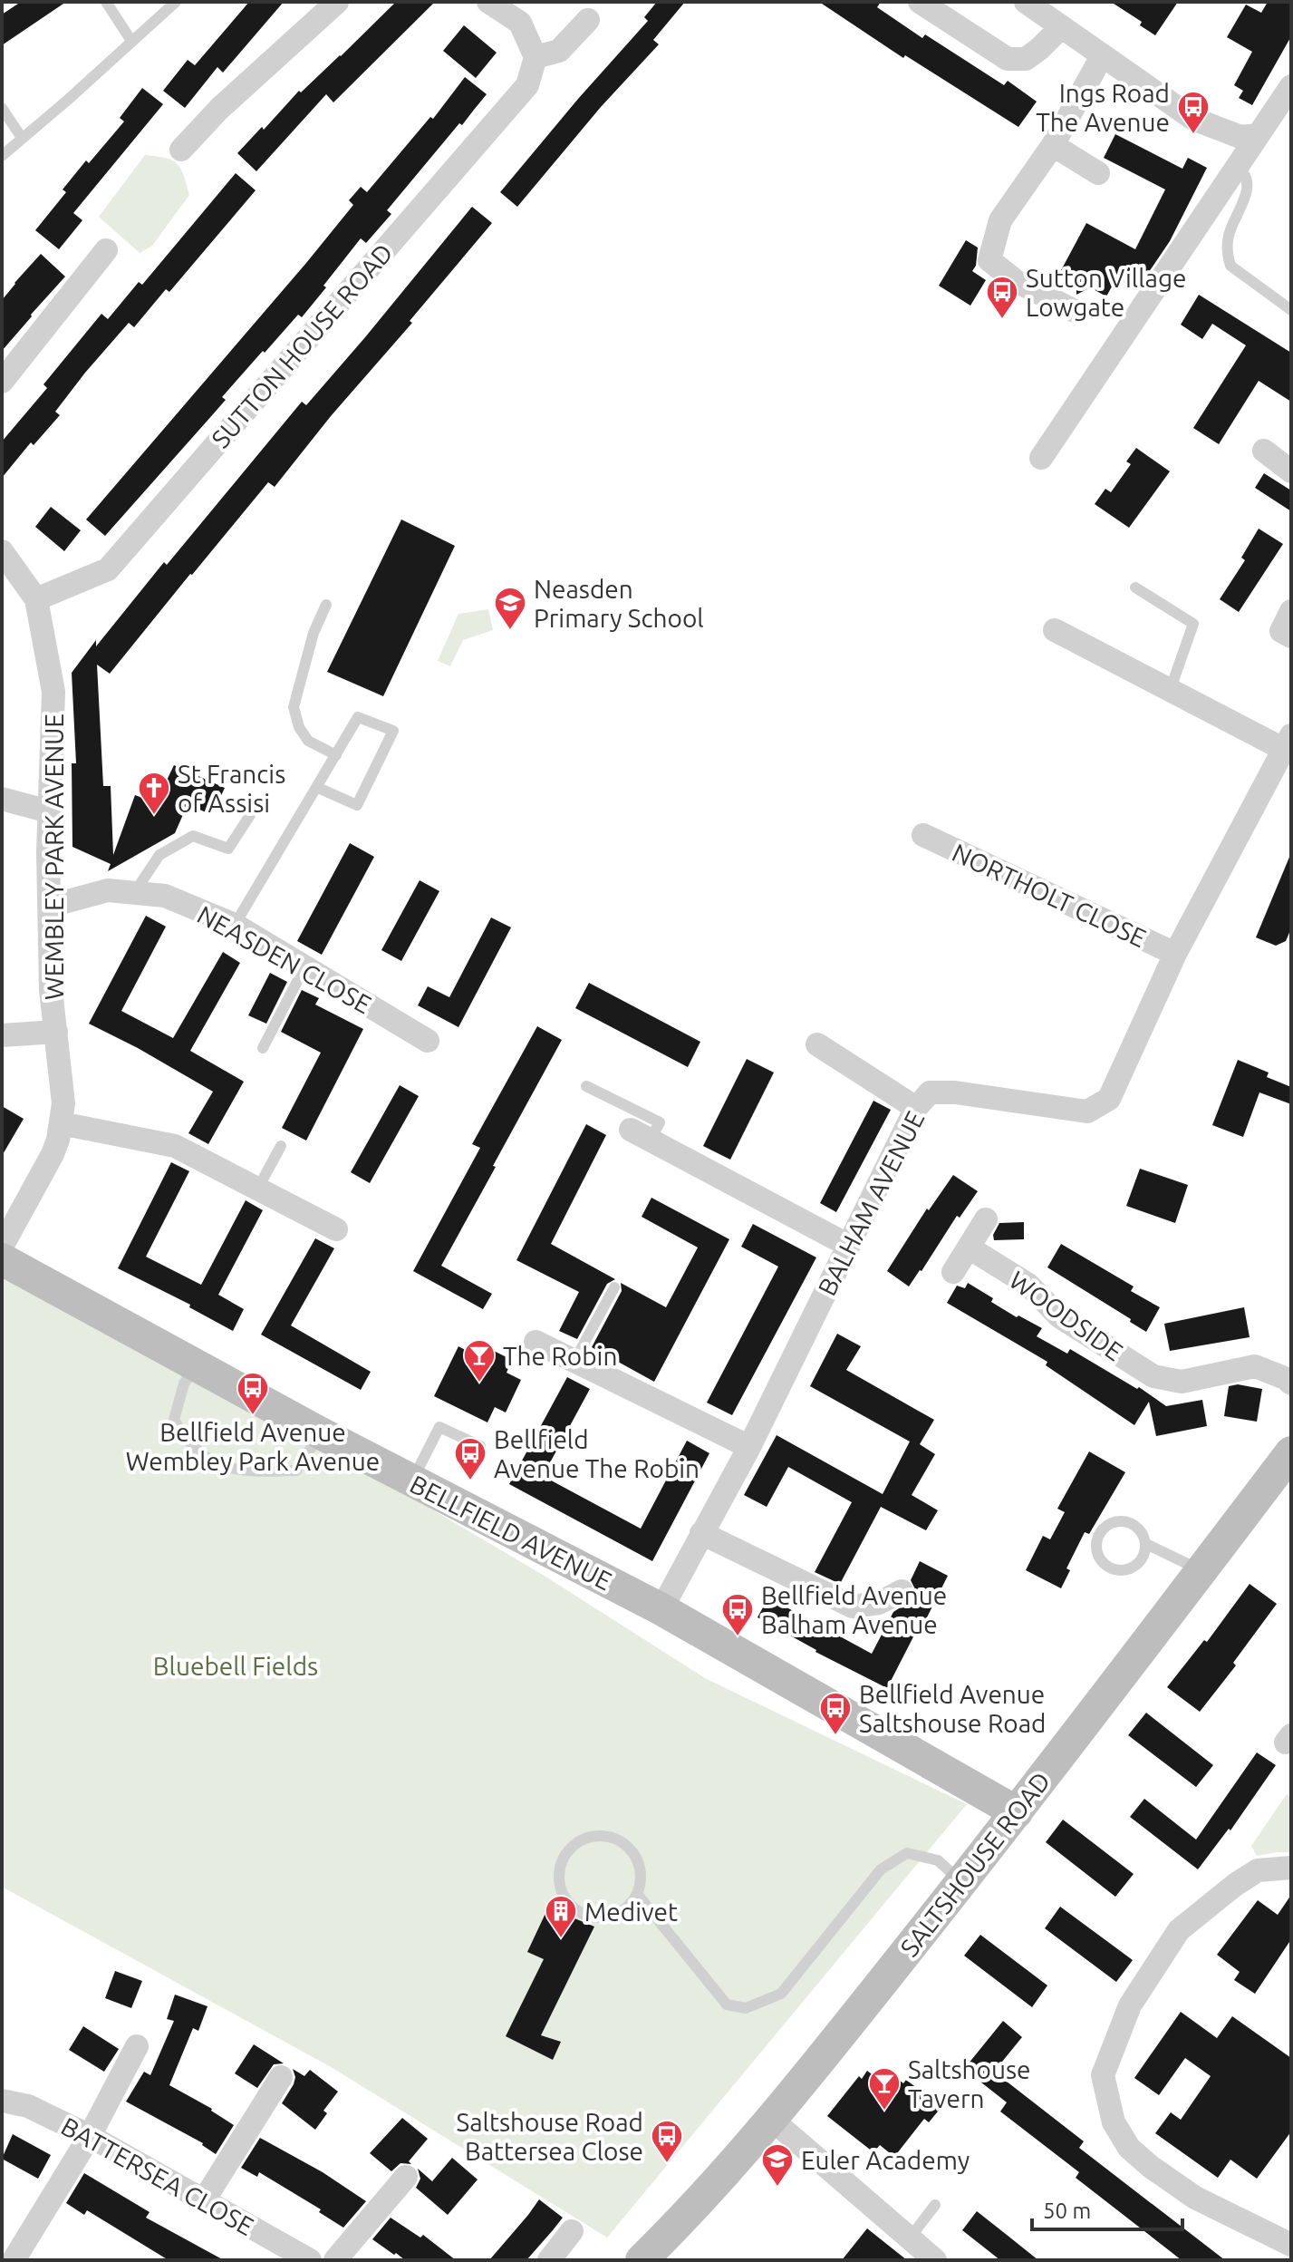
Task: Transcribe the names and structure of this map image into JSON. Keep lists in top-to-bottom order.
{
  "streets": {
    "street": [
      "SUTTON HOUSE ROAD",
      "WEMBLEY PARK AVENUE",
      "NORTHOLT CLOSE",
      "NEASDEN CLOSE",
      "BALHAM AVENUE",
      "WOODSIDE",
      "BELLFIELD AVENUE",
      "SALTSHOUSE ROAD",
      "BATTERSEA CLOSE"
    ]
  },
  "crossings": [
    ["SUTTON HOUSE ROAD", "WEMBLEY PARK AVENUE"],
    ["WEMBLEY PARK AVENUE", "NEASDEN CLOSE"],
    ["NORTHOLT CLOSE", "BALHAM AVENUE"],
    ["BALHAM AVENUE", "BELLFIELD AVENUE"],
    ["BELLFIELD AVENUE", "SALTSHOUSE ROAD"]
  ],
  "parks": ["Bluebell Fields"],
  "places": {
    "bus stop": [
      "Ings Road The Avenue",
      "Sutton Village Lowgate",
      "Bellfield Avenue Wembley Park Avenue",
      "Bellfield Avenue The Robin",
      "Bellfield Avenue Balham Avenue",
      "Bellfield Avenue Saltshouse Road",
      "Saltshouse Road Battersea Close"
    ],
    "school or university": ["Neasden Primary School", "Euler Academy"],
    "church": ["St Francis of Assisi"],
    "bar": ["The Robin", "Saltshouse Tavern"],
    "building": ["Medivet"]
  },
  "scale_bar": "50 m"
}
